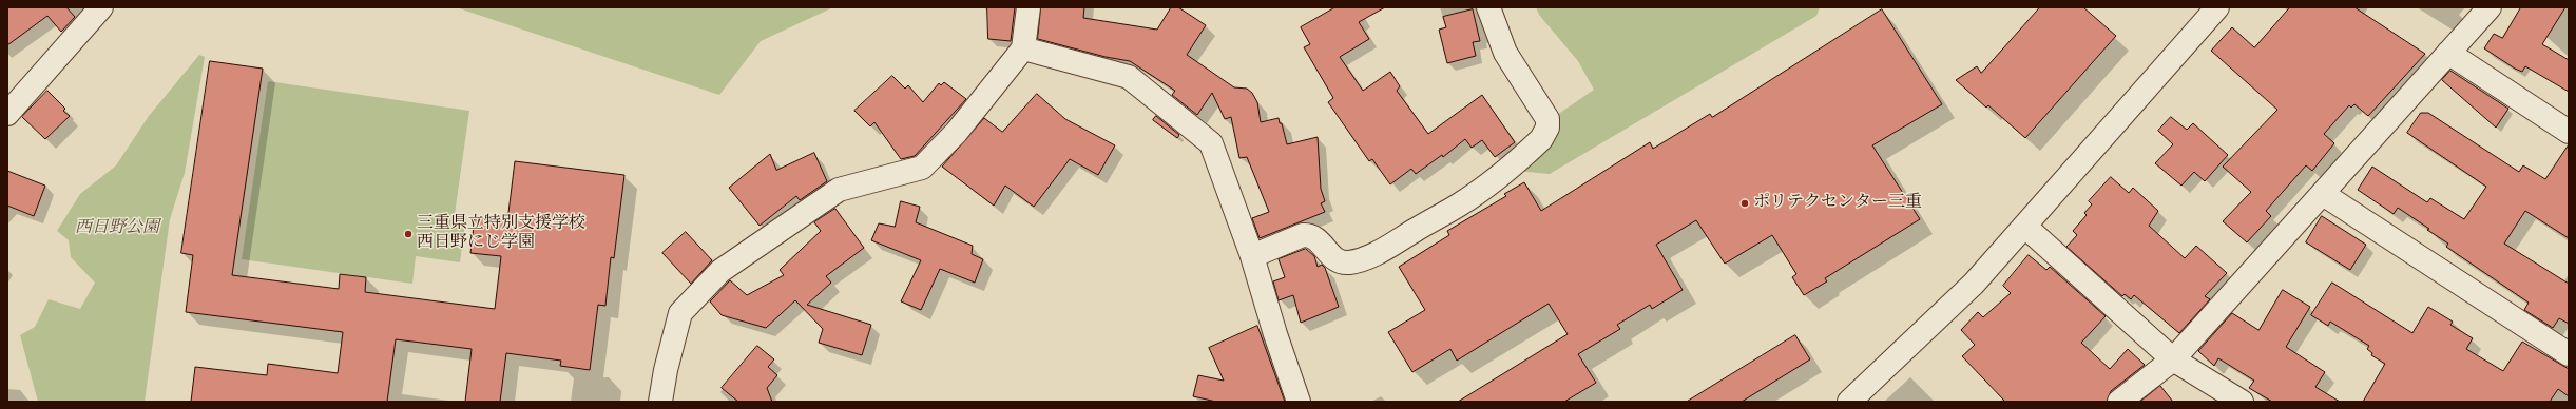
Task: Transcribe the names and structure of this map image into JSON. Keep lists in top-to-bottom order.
{
  "parks": ["西日野公園"],
  "places": ["ポリテクセンター三重", "三重県立特別支援学校 西日野にじ学園"]
}
